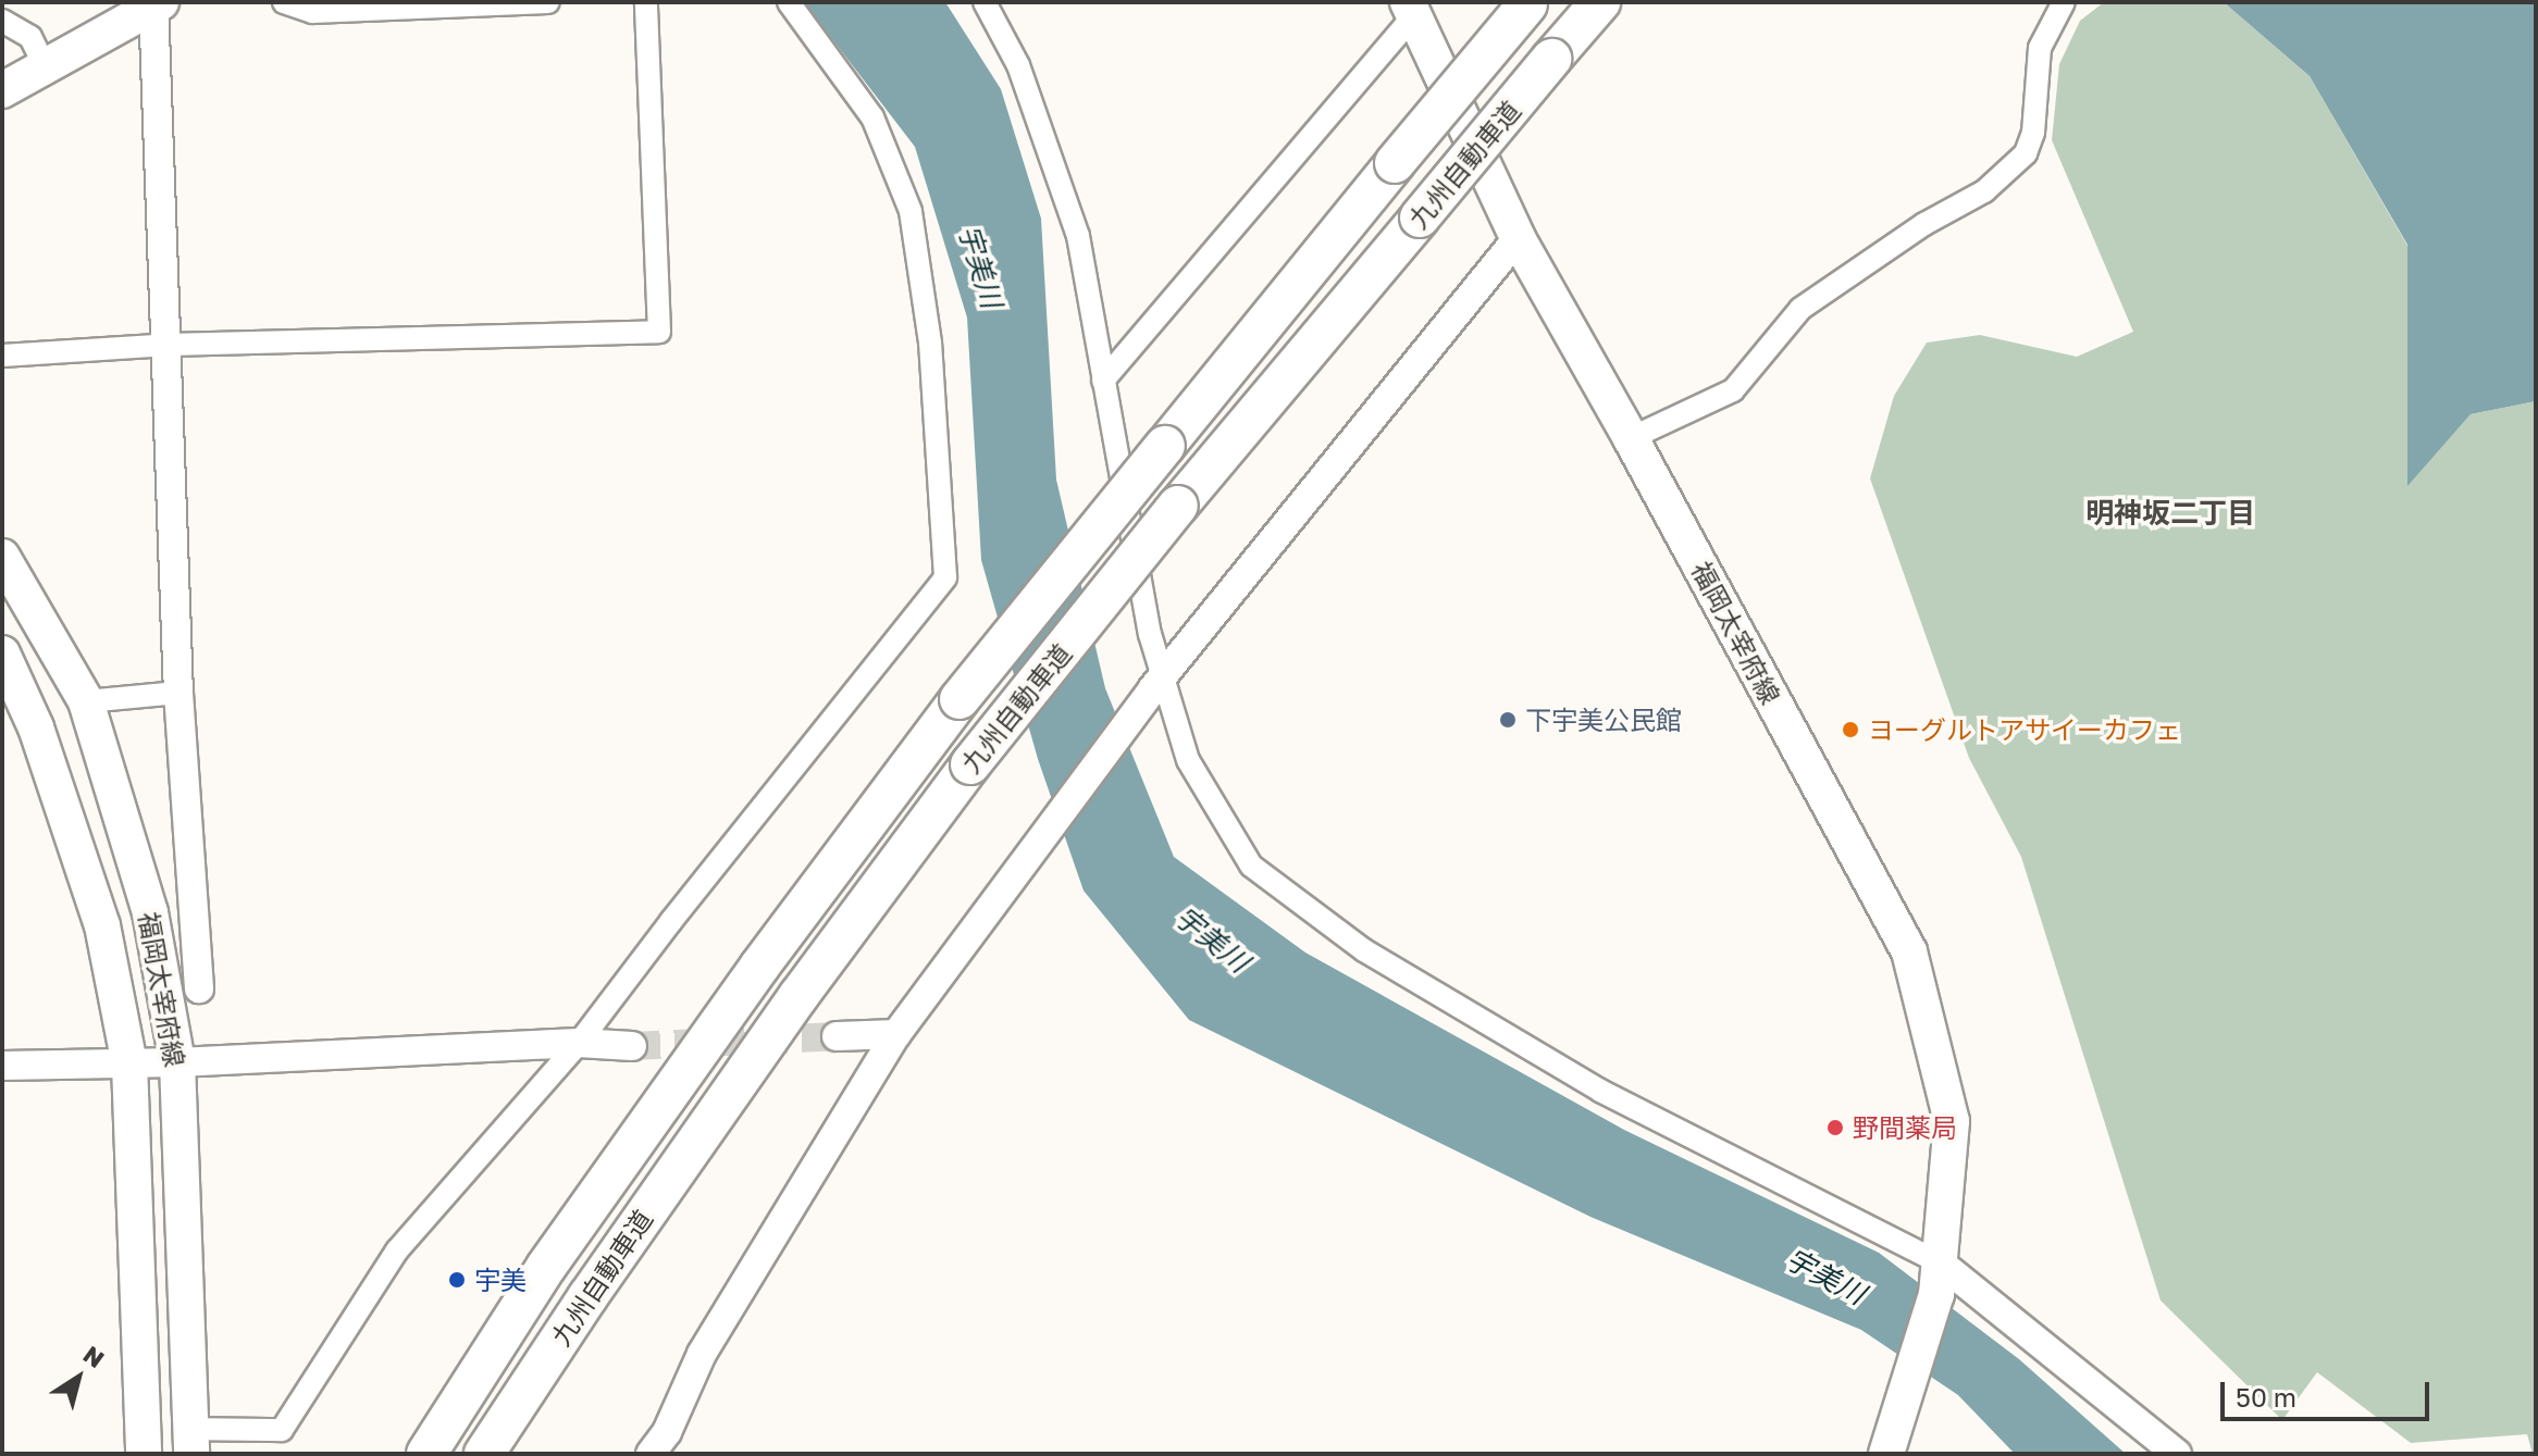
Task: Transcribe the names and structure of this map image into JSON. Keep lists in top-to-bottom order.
{
  "streets": {
    "highway": ["九州自動車道"],
    "main road": ["福岡太宰府線"]
  },
  "districts": ["明神坂二丁目"],
  "water": ["宇美川"],
  "places": [
    "下宇美公民館",
    "ヨーグルトアサイーカフェ",
    "野間薬局",
    "宇美"
  ],
  "scale_bar": "50 m",
  "north": "top right"
}
